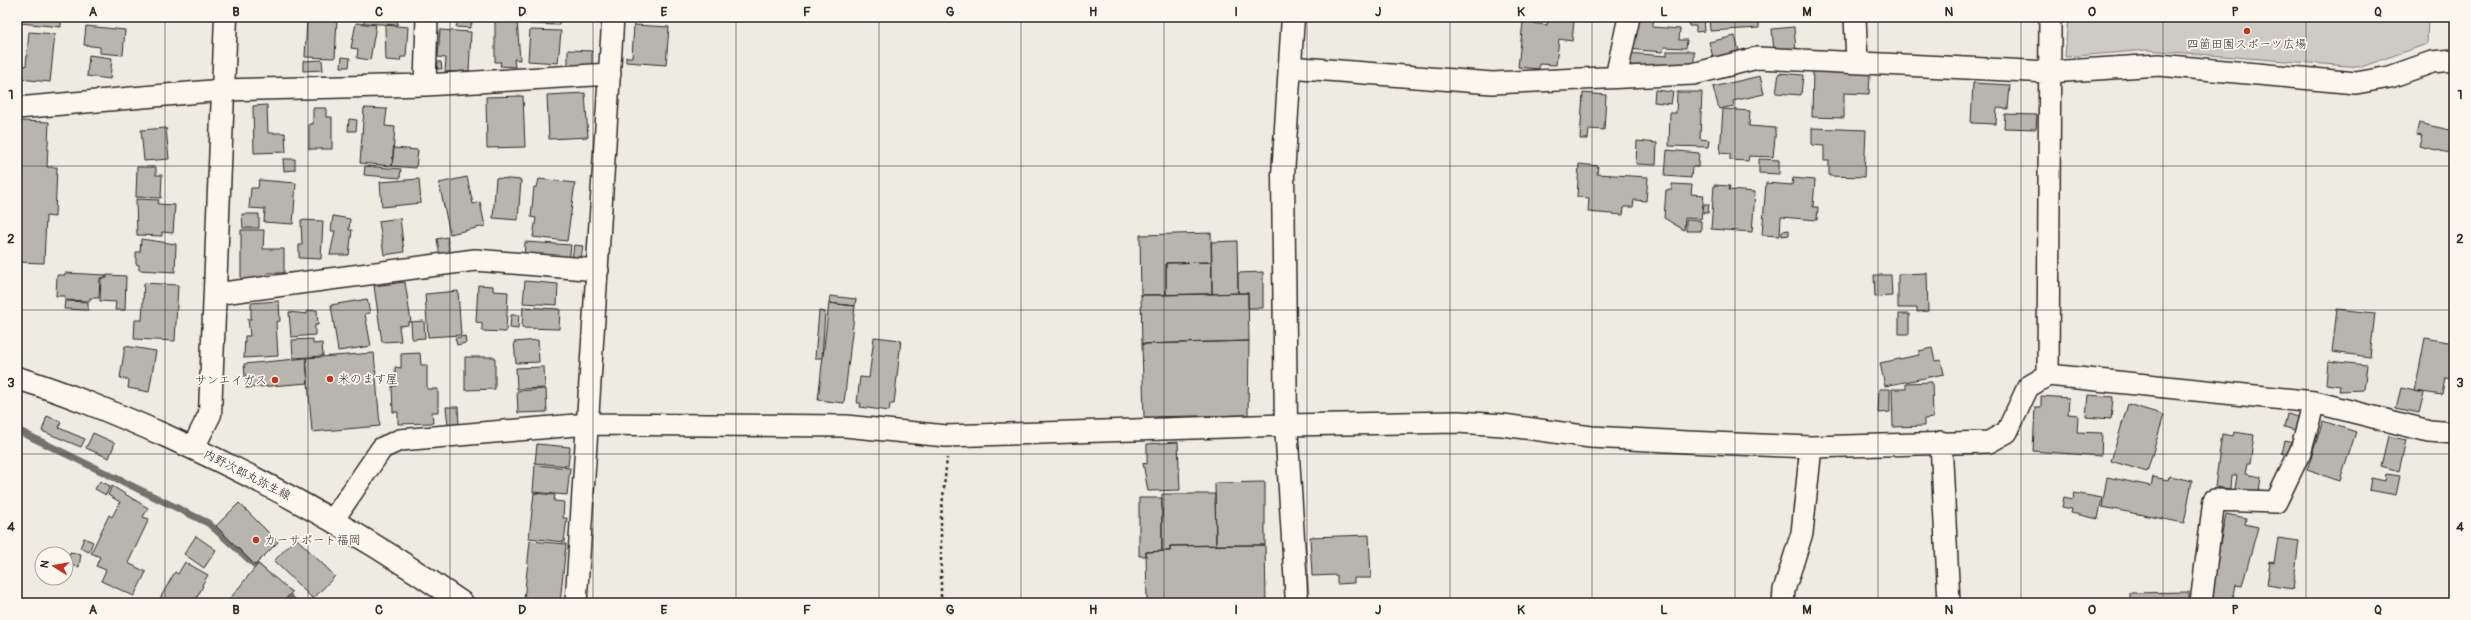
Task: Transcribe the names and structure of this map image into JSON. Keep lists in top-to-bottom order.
{
  "streets": {
    "street": ["内野次郎丸弥生線"]
  },
  "places": [
    "四箇田園スポーツ広場",
    "米のます屋",
    "サンエイガス",
    "カーサポート福岡"
  ],
  "north": "left",
  "grid": {
    "columns": [
      "A",
      "B",
      "C",
      "D",
      "E",
      "F",
      "G",
      "H",
      "I",
      "J",
      "K",
      "L",
      "M",
      "N",
      "O",
      "P",
      "Q"
    ],
    "rows": [
      "1",
      "2",
      "3",
      "4"
    ]
  }
}
